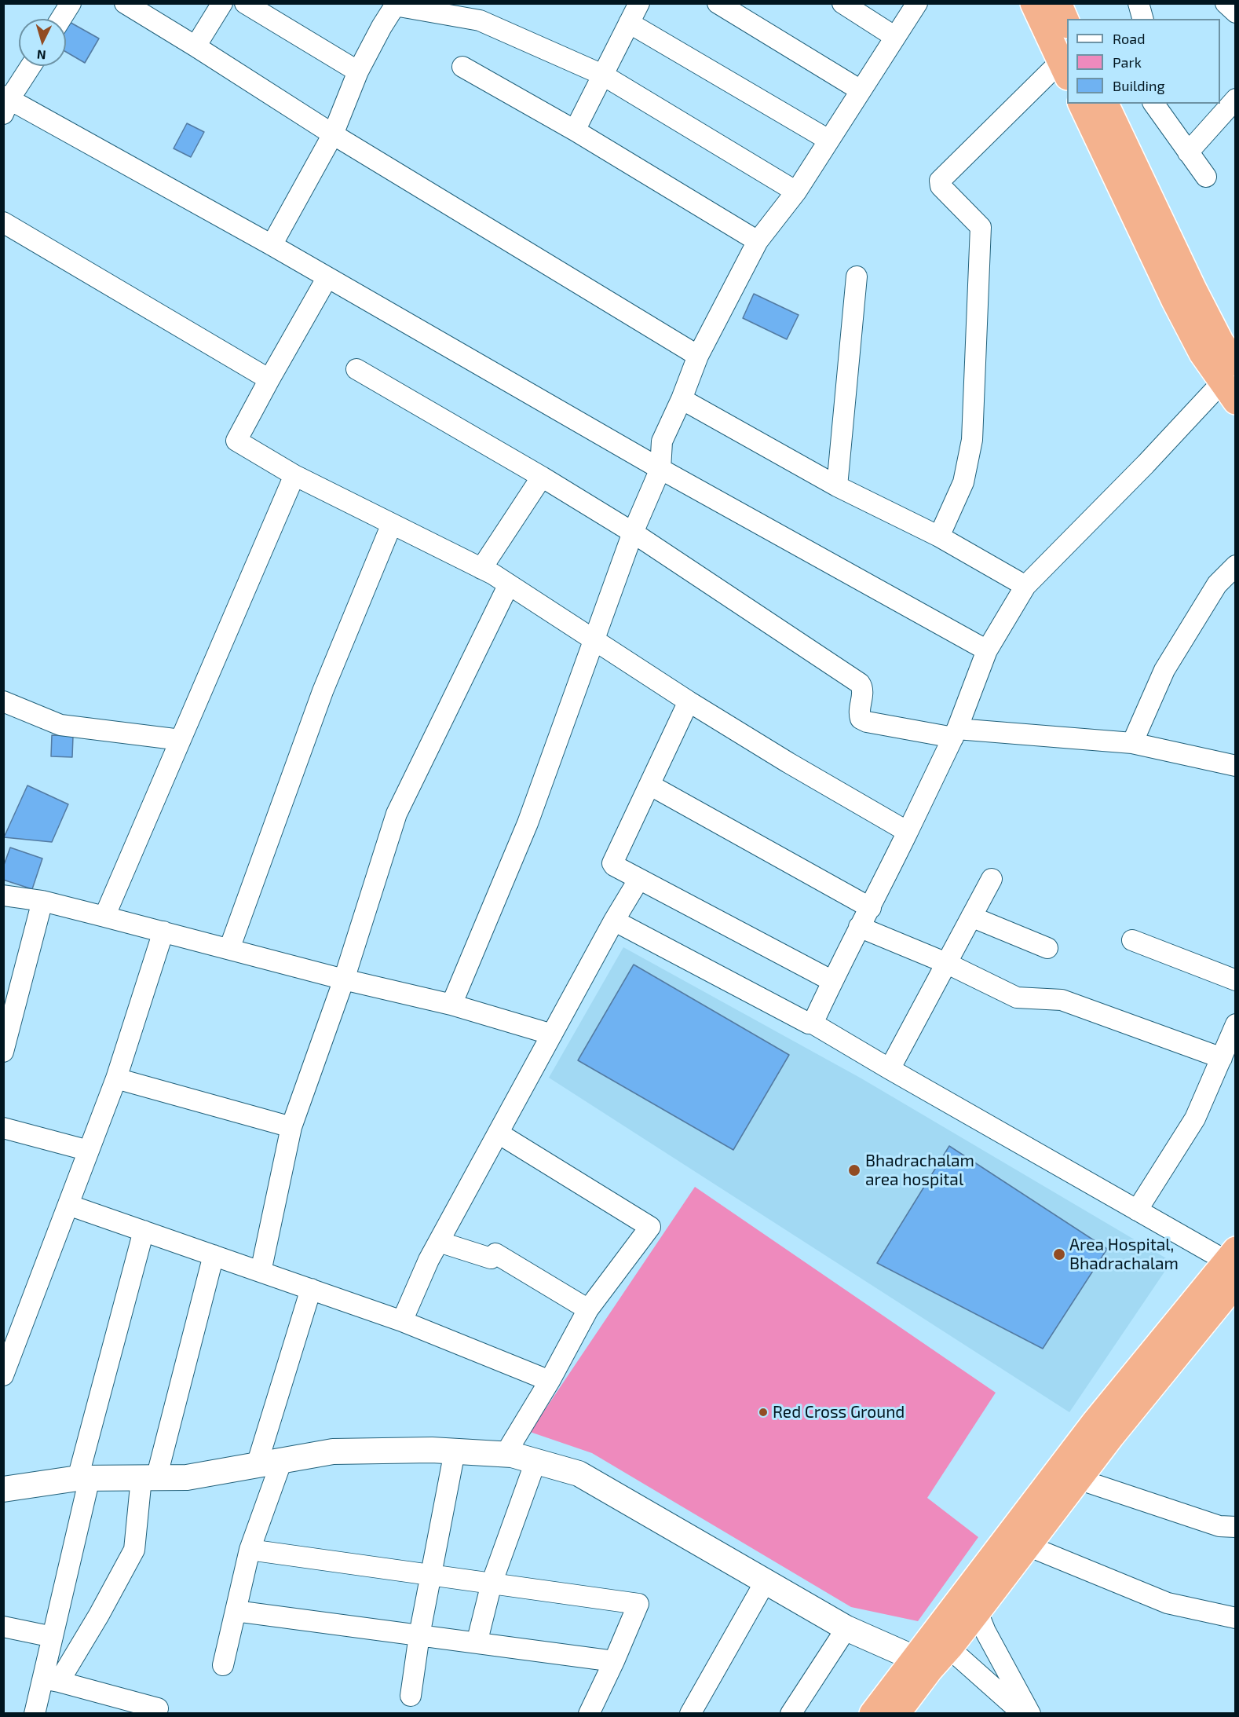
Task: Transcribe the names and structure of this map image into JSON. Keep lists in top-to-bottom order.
{
  "places": ["Bhadrachalam area hospital", "Area Hospital, Bhadrachalam", "Red Cross Ground"],
  "legend": ["Road", "Park", "Building"],
  "north": "bottom"
}
